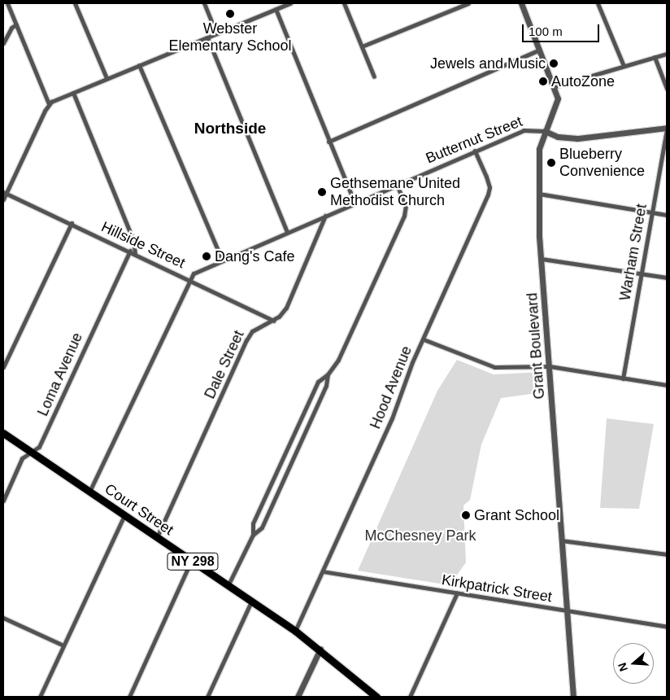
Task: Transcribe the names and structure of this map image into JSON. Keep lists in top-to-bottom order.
{
  "streets": {
    "main road": ["Court Street", "NY 298"],
    "street": [
      "Butternut Street",
      "Hillside Street",
      "Warham Street",
      "Grant Boulevard",
      "Dale Street",
      "Loma Avenue",
      "Hood Avenue",
      "Kirkpatrick Street"
    ]
  },
  "crossings": [
    ["Butternut Street", "Hillside Street"],
    ["Butternut Street", "Warham Street"],
    ["Butternut Street", "Grant Boulevard"],
    ["Butternut Street", "Dale Street"],
    ["Butternut Street", "Hood Avenue"],
    ["Hillside Street", "Dale Street"],
    ["Hillside Street", "Loma Avenue"],
    ["Grant Boulevard", "Kirkpatrick Street"],
    ["Dale Street", "Court Street"],
    ["Loma Avenue", "Court Street"],
    ["Hood Avenue", "Court Street"],
    ["Hood Avenue", "Kirkpatrick Street"]
  ],
  "districts": ["Northside"],
  "parks": ["McChesney Park"],
  "places": [
    "Webster Elementary School",
    "Jewels and Music",
    "AutoZone",
    "Blueberry Convenience",
    "Gethsemane United Methodist Church",
    "Dang's Cafe",
    "Grant School"
  ],
  "scale_bar": "100 m",
  "north": "left"
}
